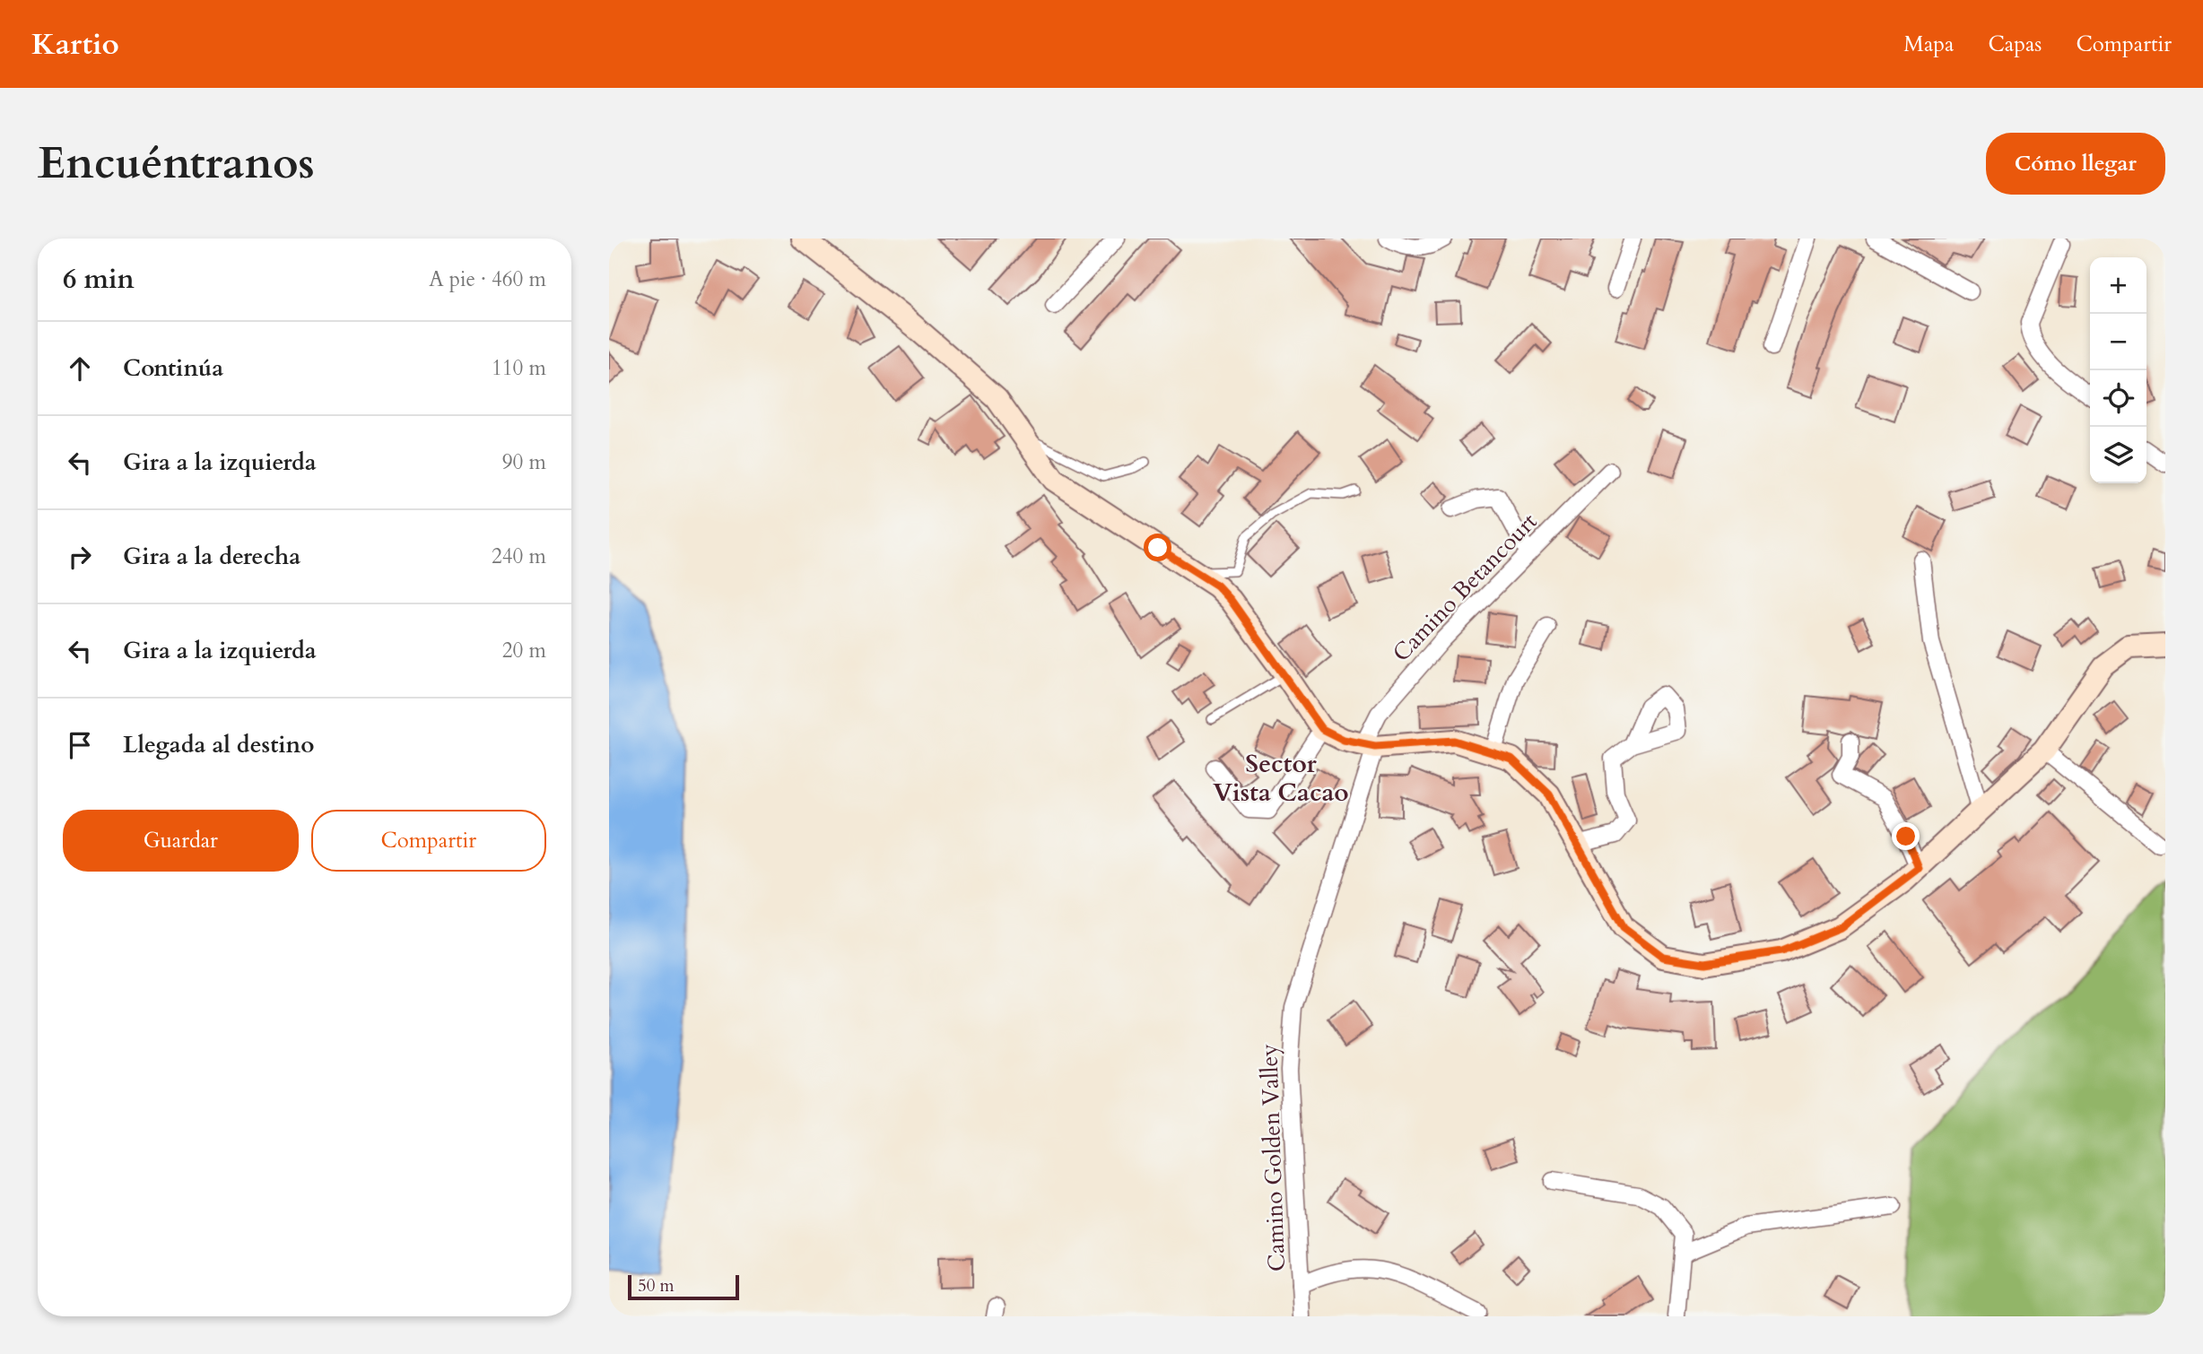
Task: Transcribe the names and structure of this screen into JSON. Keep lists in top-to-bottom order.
{
  "streets": {
    "street": ["Camino Betancourt", "Camino Golden Valley"]
  },
  "crossings": [
    ["Camino Betancourt", "Camino Golden Valley"]
  ],
  "districts": ["Sector Vista Cacao"],
  "scale_bar": "50 m",
  "page": {
    "header": "Kartio",
    "nav": ["Mapa", "Capas", "Compartir"],
    "buttons": [
      "Cómo llegar",
      ["Guardar", "Compartir"]
    ],
    "title": "Encuéntranos",
    "heading": ["6 min", "A pie · 460 m"],
    "map_buttons": ["+", "−"],
    "list": [
      ["Continúa", "110 m"],
      ["Gira a la izquierda", "90 m"],
      ["Gira a la derecha", "240 m"],
      ["Gira a la izquierda", "20 m"],
      "Llegada al destino"
    ],
    "scale": "50 m"
  }
}
